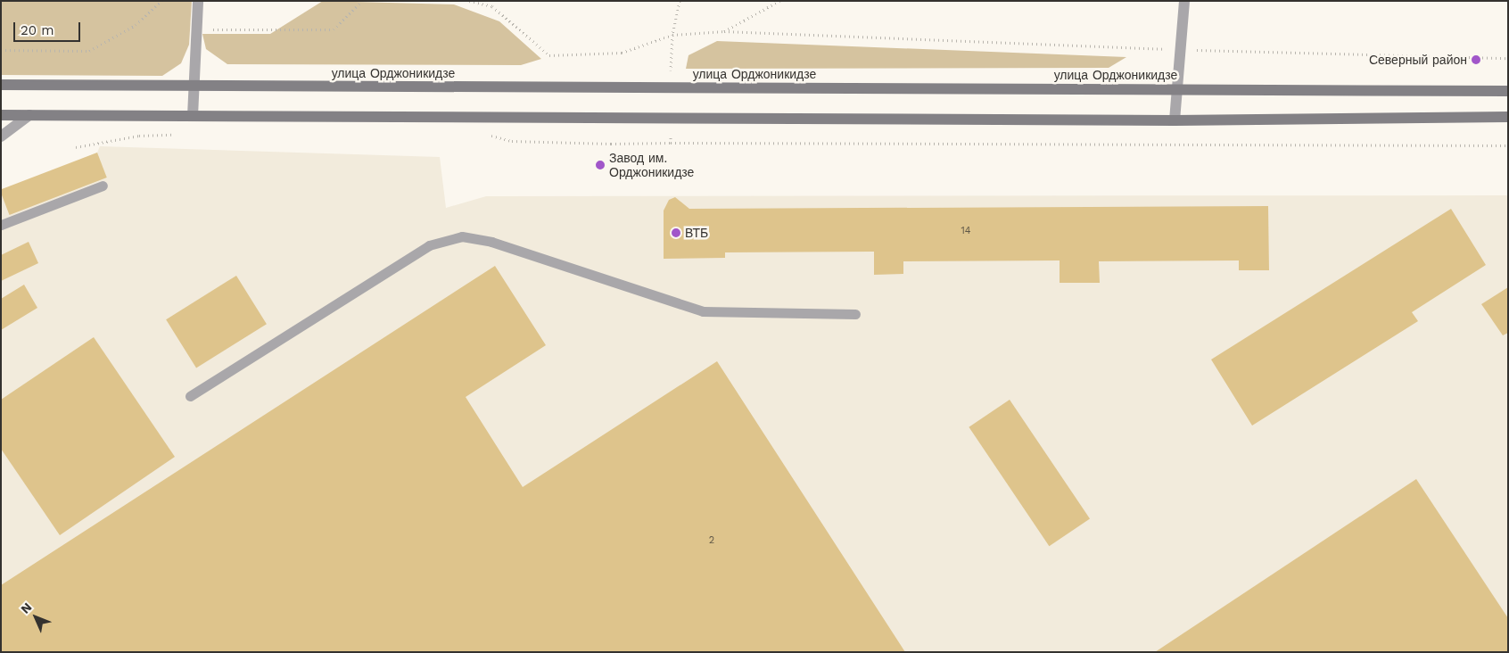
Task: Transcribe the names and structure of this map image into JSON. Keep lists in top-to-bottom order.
{
  "streets": {
    "main road": ["улица Орджоникидзе"]
  },
  "places": ["Северный район", "Завод им. Орджоникидзе", "ВТБ"],
  "house_numbers": ["14", "2"],
  "scale_bar": "20 m",
  "north": "top left"
}
